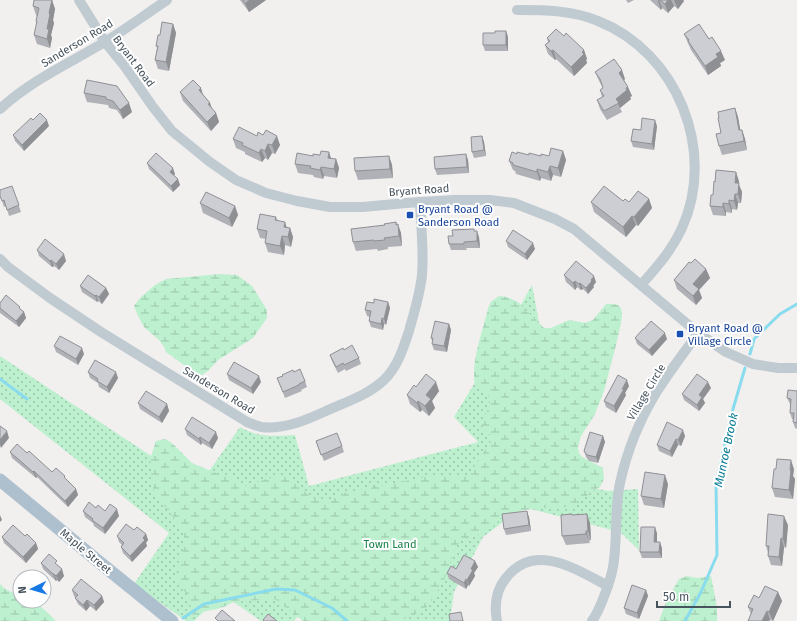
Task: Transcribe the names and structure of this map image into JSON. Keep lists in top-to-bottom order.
{
  "streets": {
    "main road": ["Maple Street"],
    "street": ["Sanderson Road", "Bryant Road", "Village Circle"]
  },
  "crossings": [
    ["Sanderson Road", "Bryant Road"],
    ["Bryant Road", "Village Circle"]
  ],
  "water": ["Munroe Brook"],
  "parks": ["Town Land"],
  "places": {
    "transit": ["Bryant Road @ Sanderson Road", "Bryant Road @ Village Circle"]
  },
  "scale_bar": "50 m",
  "north": "left"
}
